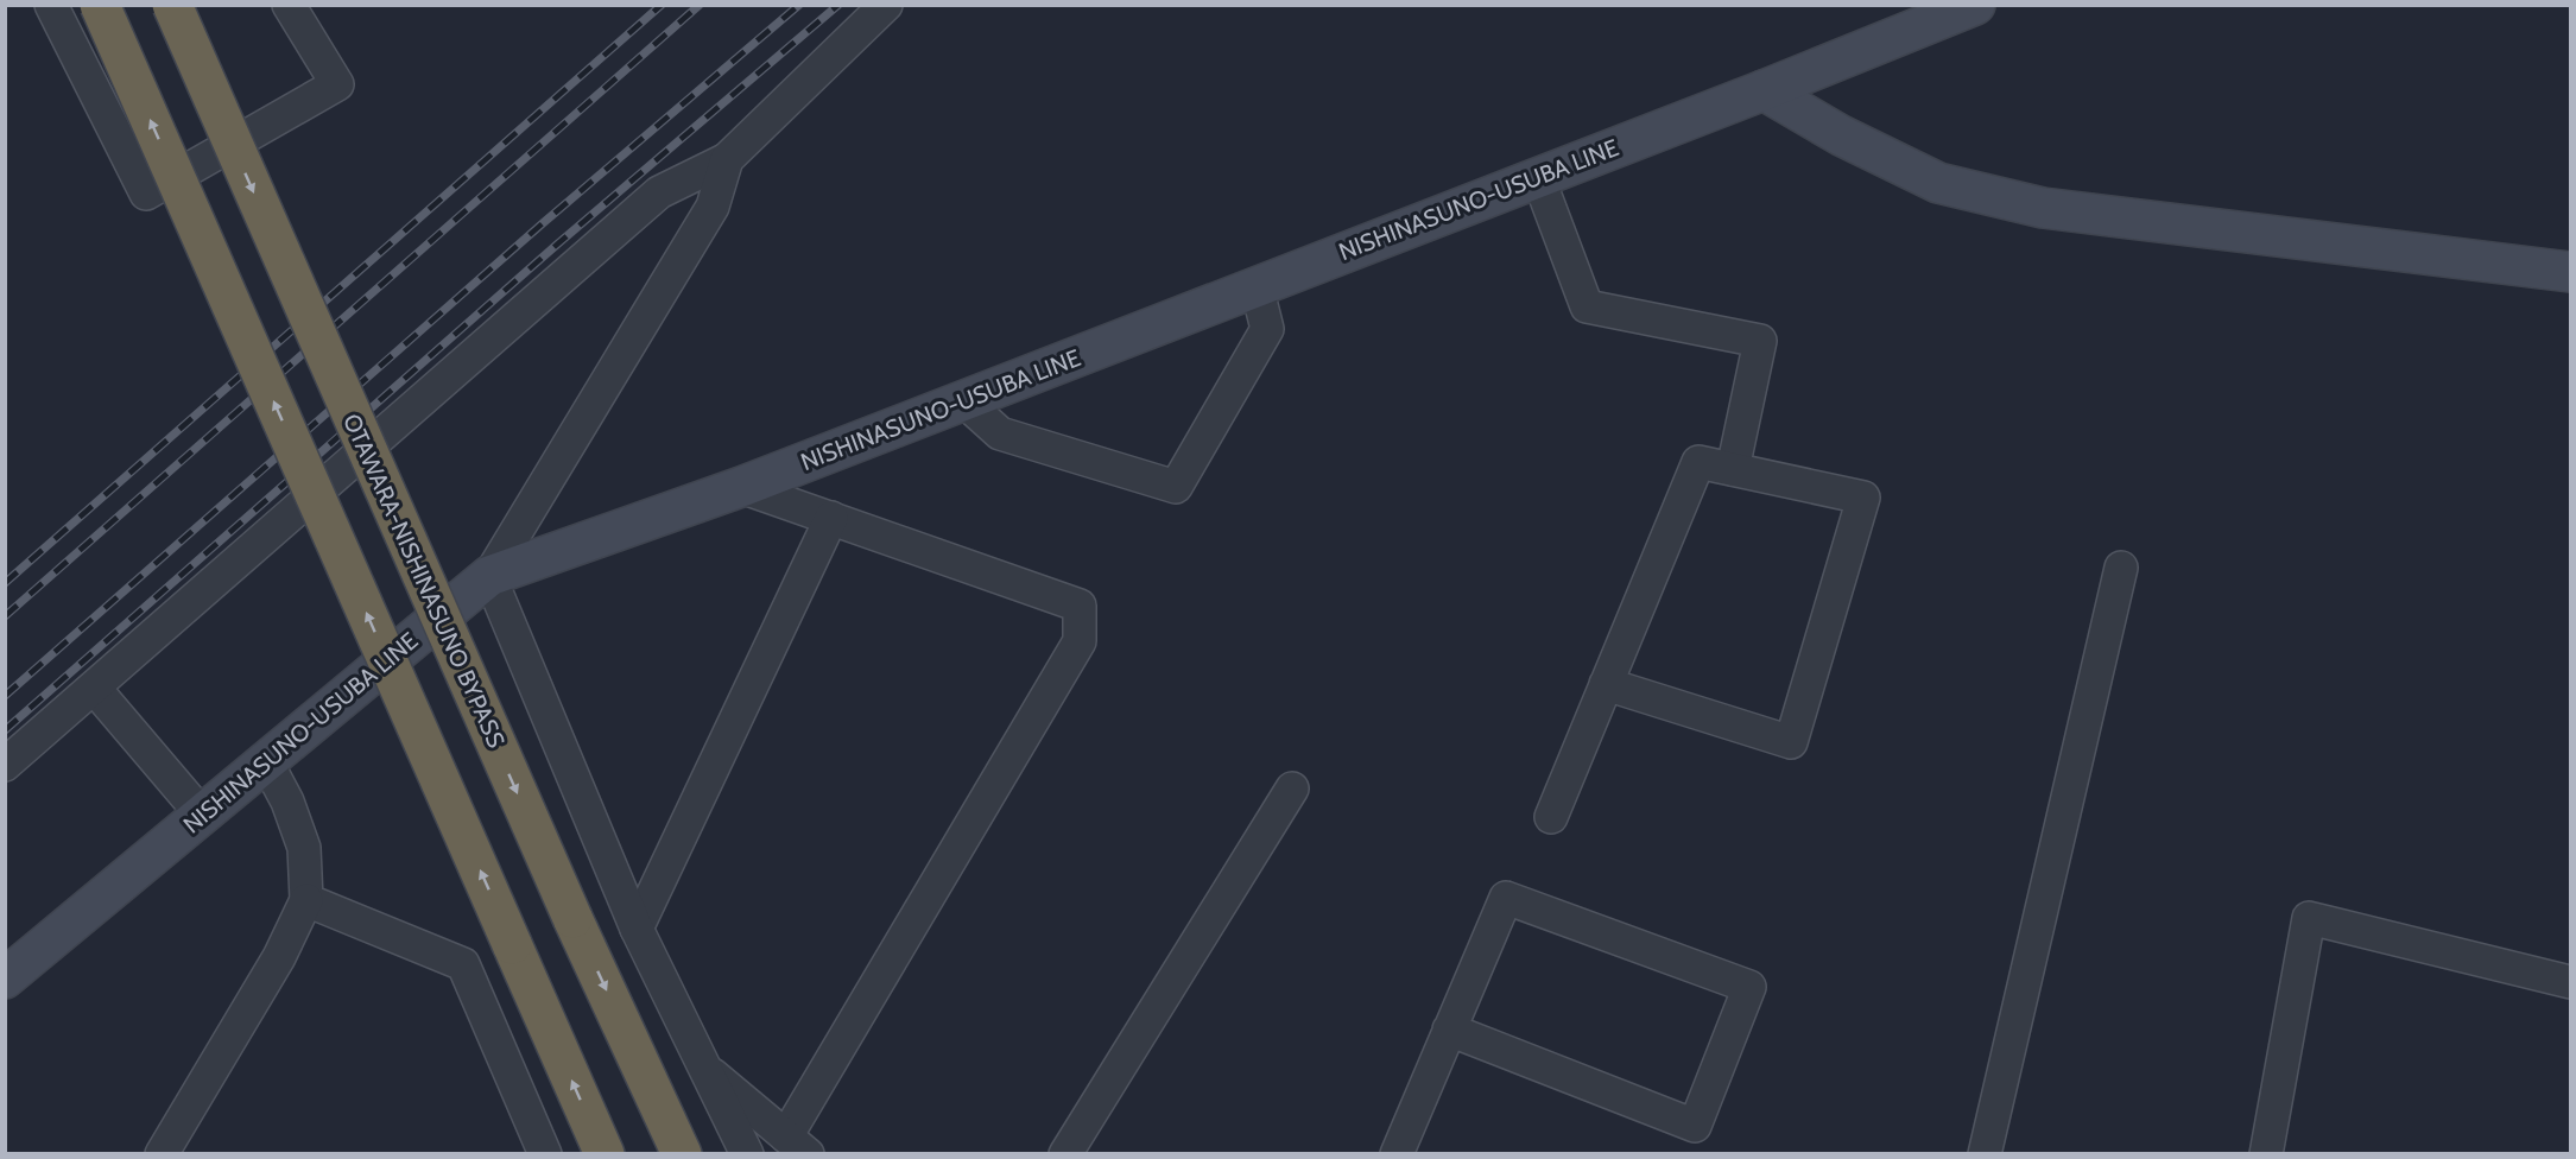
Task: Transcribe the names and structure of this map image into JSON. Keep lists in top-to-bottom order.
{
  "streets": {
    "highway": ["OTAWARA-NISHINASUNO BYPASS"],
    "main road": ["NISHINASUNO-USUBA LINE"]
  }
}
